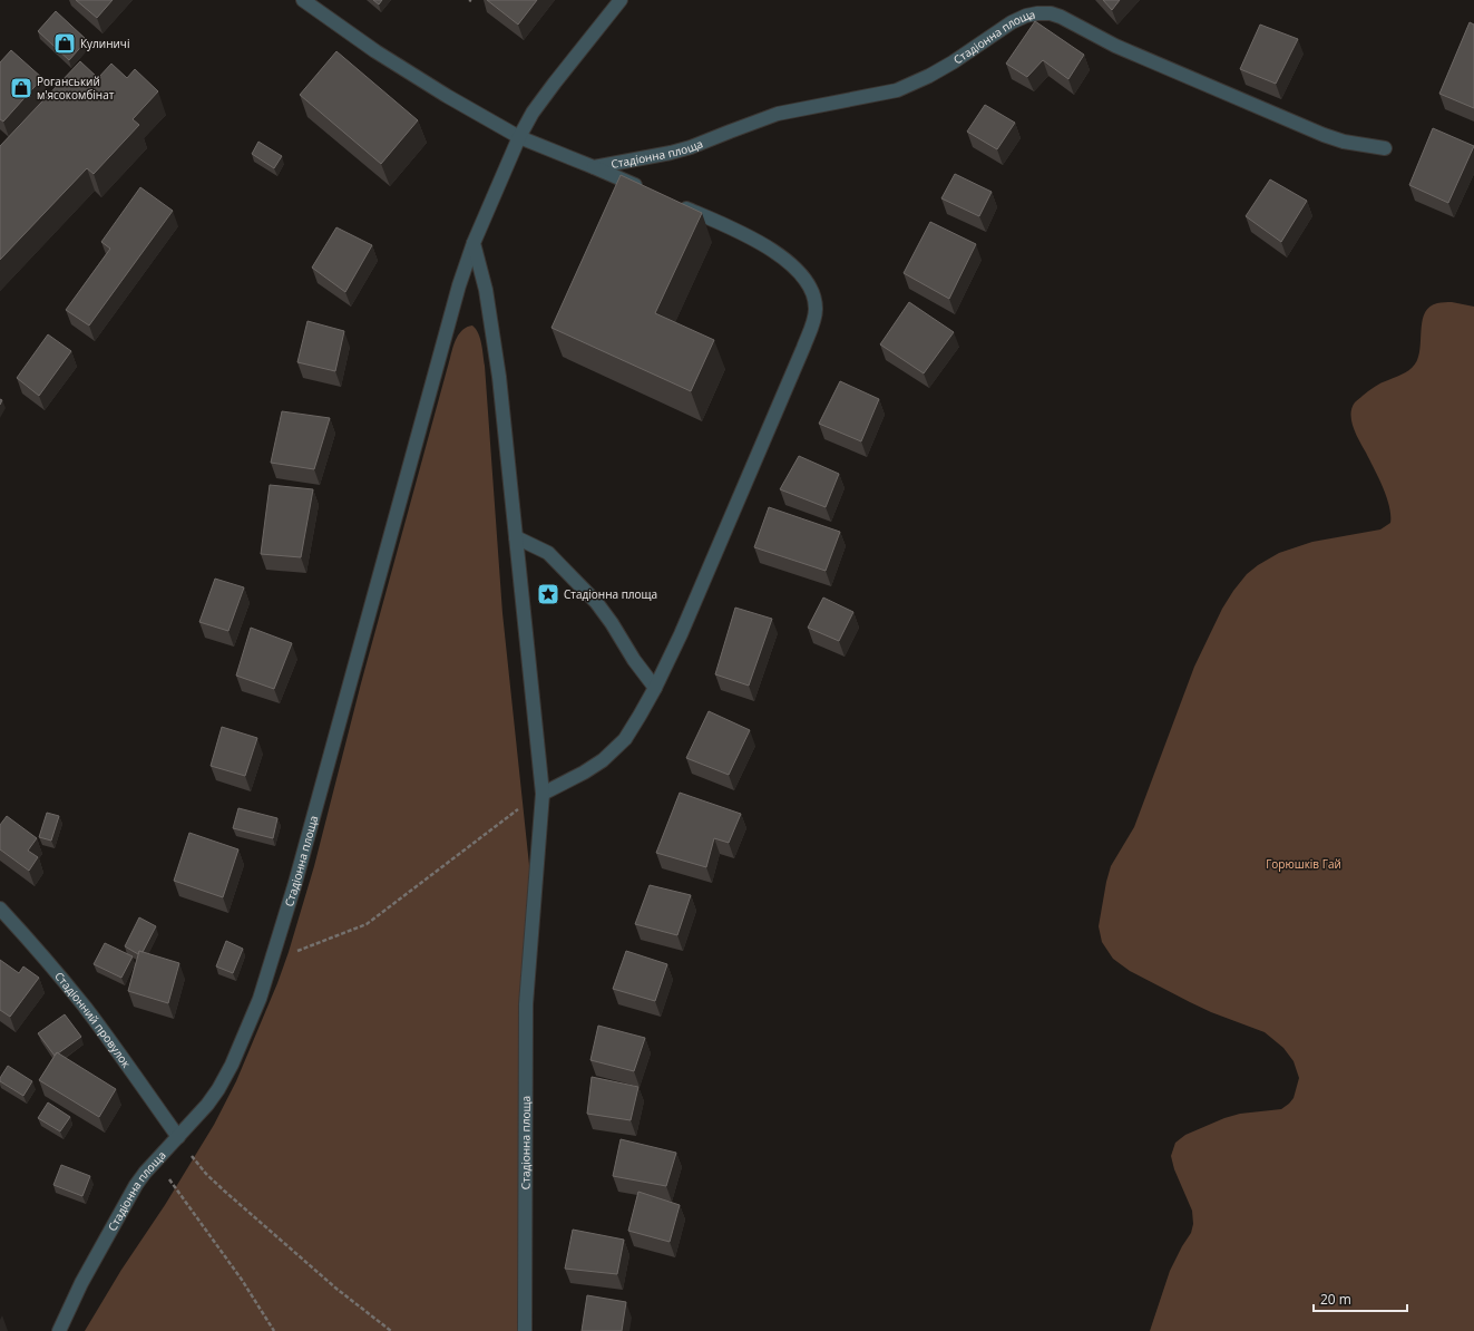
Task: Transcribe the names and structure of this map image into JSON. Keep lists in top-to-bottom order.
{
  "streets": {
    "street": ["Стадіонна площа", "Стадіонний провулок"]
  },
  "crossings": [
    ["Стадіонна площа", "Стадіонний провулок"]
  ],
  "parks": ["Горюшків Гай"],
  "places": {
    "shop": ["Кулиничі", "Роганський м'ясокомбінат"],
    "place": ["Стадіонна площа"]
  },
  "scale_bar": "20 m"
}
